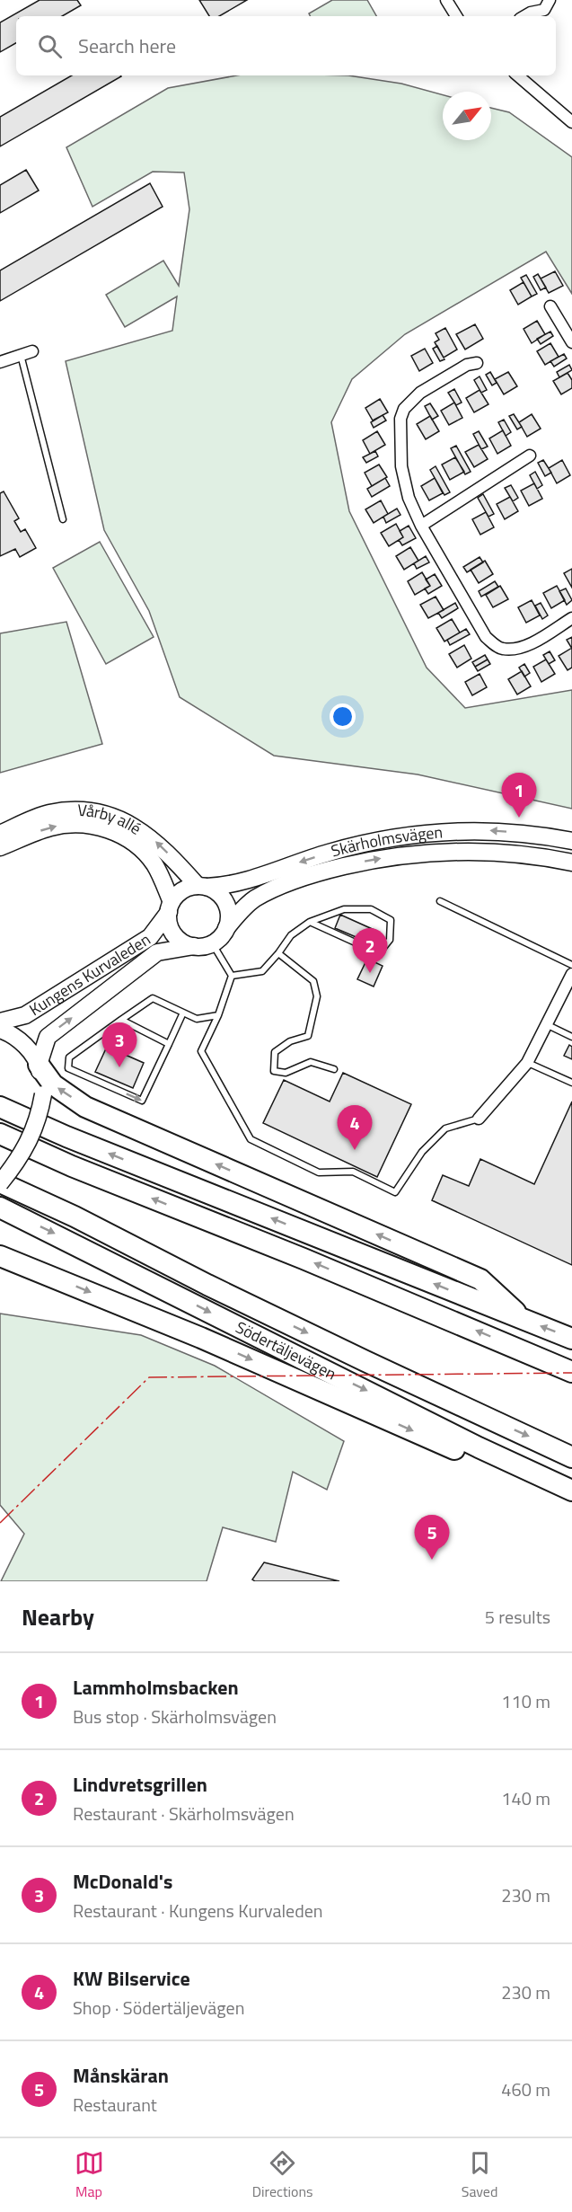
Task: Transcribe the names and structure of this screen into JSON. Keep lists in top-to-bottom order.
{
  "streets": {
    "highway": ["Södertäljevägen"],
    "main road": ["Vårby allé", "Skärholmsvägen", "Kungens Kurvaleden"]
  },
  "crossings": [
    ["Vårby allé", "Skärholmsvägen"],
    ["Vårby allé", "Kungens Kurvaleden"],
    ["Skärholmsvägen", "Kungens Kurvaleden"]
  ],
  "north": "top right",
  "page": {
    "search": "Search here",
    "pins": [
      "1",
      "2",
      "3",
      "4",
      "5"
    ],
    "heading": ["Nearby", "5 results"],
    "list": [
      {
        "mark": "1",
        "name": "Lammholmsbacken",
        "note": "Bus stop · Skärholmsvägen",
        "value": "110 m"
      },
      {
        "mark": "2",
        "name": "Lindvretsgrillen",
        "note": "Restaurant · Skärholmsvägen",
        "value": "140 m"
      },
      {
        "mark": "3",
        "name": "McDonald's",
        "note": "Restaurant · Kungens Kurvaleden",
        "value": "230 m"
      },
      {
        "mark": "4",
        "name": "KW Bilservice",
        "note": "Shop · Södertäljevägen",
        "value": "230 m"
      },
      {
        "mark": "5",
        "name": "Månskäran",
        "note": "Restaurant",
        "value": "460 m"
      }
    ],
    "nav": ["Map", "Directions", "Saved"]
  }
}
